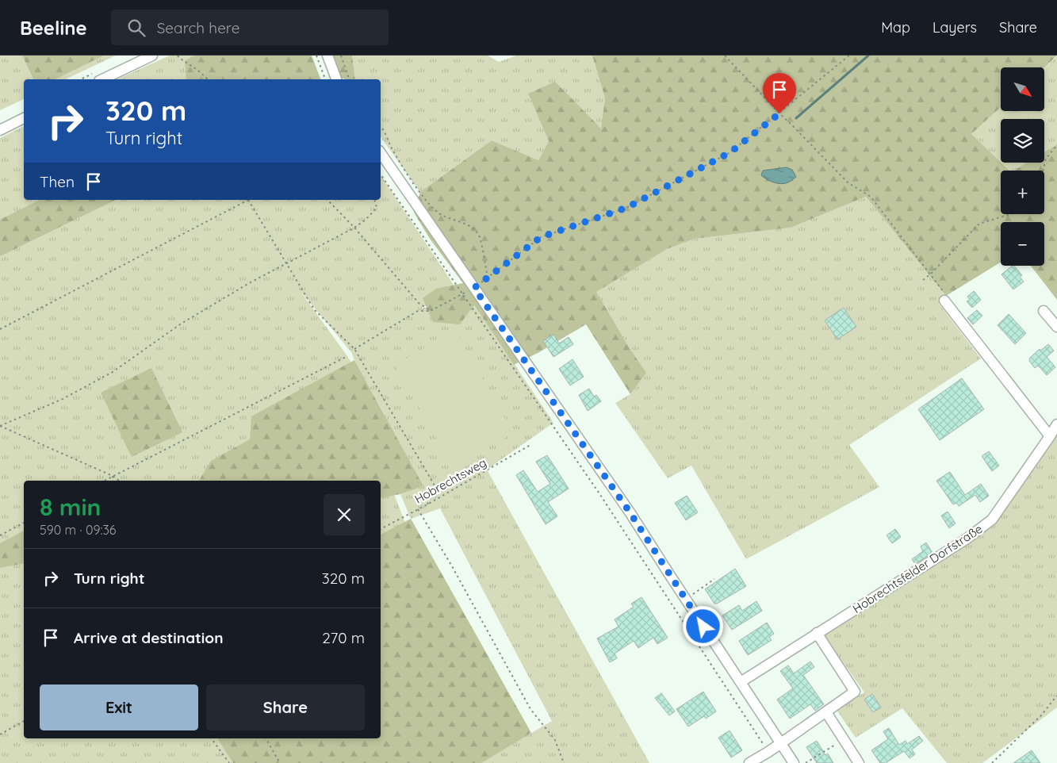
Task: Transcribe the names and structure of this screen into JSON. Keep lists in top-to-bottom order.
{
  "streets": {
    "street": ["Hobrechtsfelder Dorfstraße"],
    "path": ["Hobrechtsweg"]
  },
  "north": "bottom right",
  "page": {
    "header": "Beeline",
    "search": "Search here",
    "nav": ["Map", "Layers", "Share"],
    "map_buttons": ["+", "−"],
    "turn": ["320 m", "Turn right"],
    "then": "Then",
    "heading": ["8 min", "590 m · 09:36"],
    "list": [
      {
        "name": "Turn right",
        "value": "320 m"
      },
      {
        "name": "Arrive at destination",
        "value": "270 m"
      }
    ],
    "buttons": ["Exit", "Share"]
  }
}
